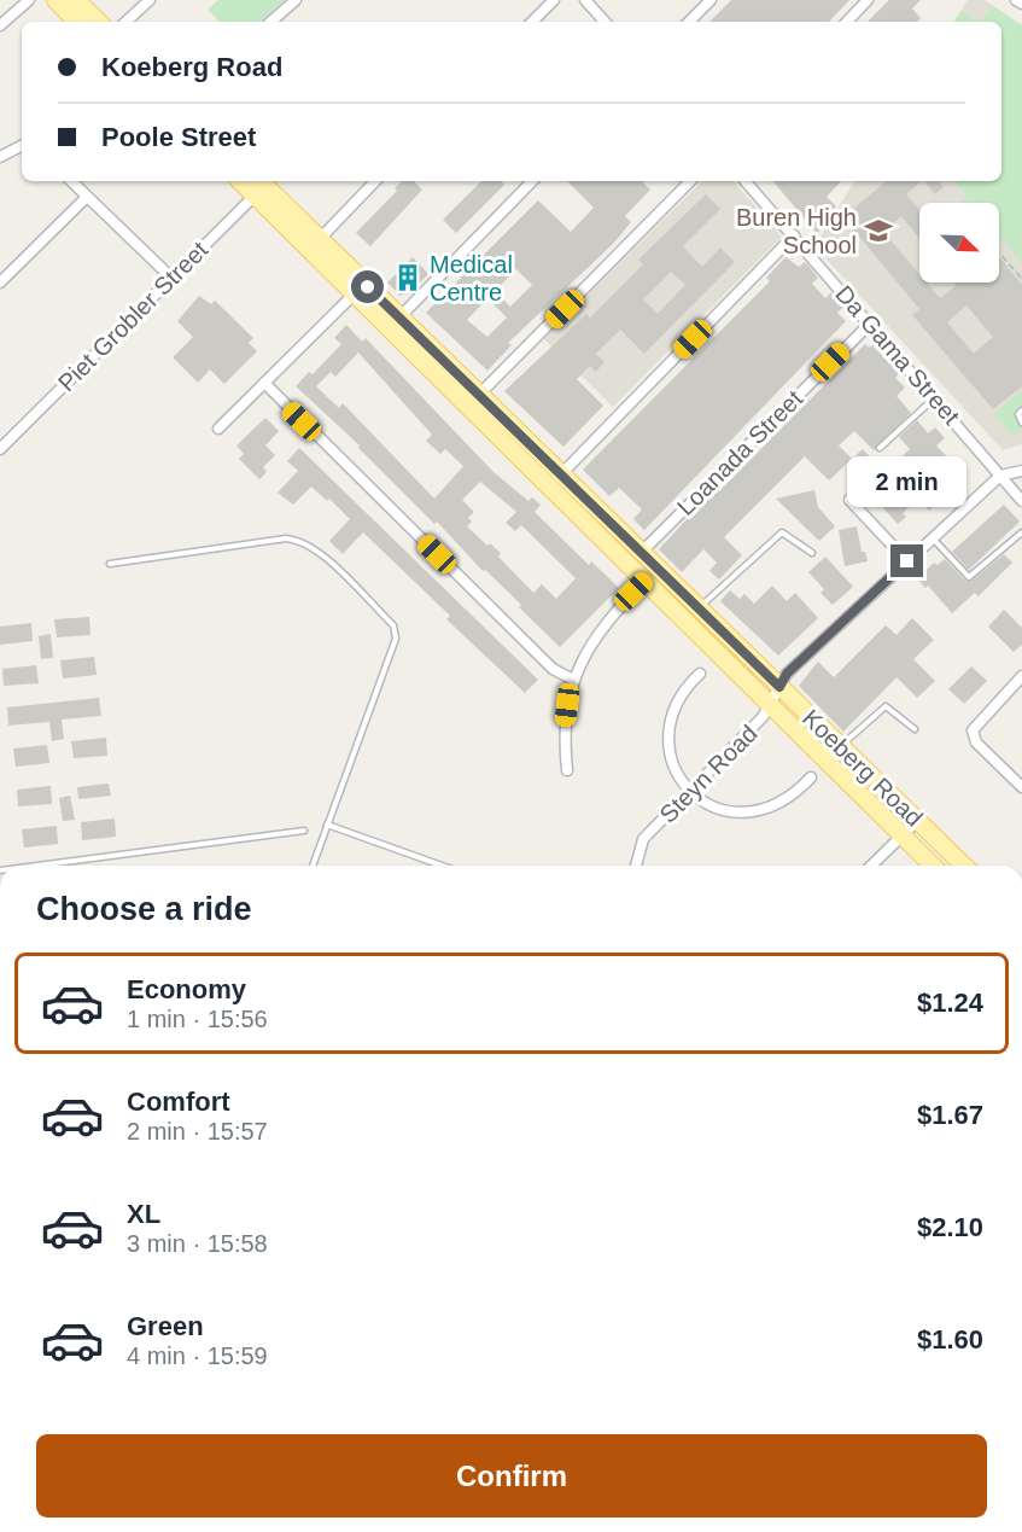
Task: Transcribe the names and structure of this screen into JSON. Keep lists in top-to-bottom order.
{
  "streets": {
    "main road": ["Koeberg Road"],
    "street": [
      "Piet Grobler Street",
      "Da Gama Street",
      "Loanada Street",
      "Steyn Road"
    ]
  },
  "crossings": [
    ["Piet Grobler Street", "Koeberg Road"],
    ["Da Gama Street", "Loanada Street"],
    ["Da Gama Street", "Steyn Road"],
    ["Loanada Street", "Koeberg Road"],
    ["Koeberg Road", "Steyn Road"]
  ],
  "places": {
    "school or university": ["Buren High School"],
    "building": ["Medical Centre"]
  },
  "north": "bottom right",
  "page": {
    "banner": ["Koeberg Road", "Poole Street"],
    "bubble": "2 min",
    "heading": "Choose a ride",
    "list": [
      {
        "name": "Economy",
        "note": "1 min · 15:56",
        "value": "$1.24"
      },
      {
        "name": "Comfort",
        "note": "2 min · 15:57",
        "value": "$1.67"
      },
      {
        "name": "XL",
        "note": "3 min · 15:58",
        "value": "$2.10"
      },
      {
        "name": "Green",
        "note": "4 min · 15:59",
        "value": "$1.60"
      }
    ],
    "buttons": "Confirm"
  }
}
